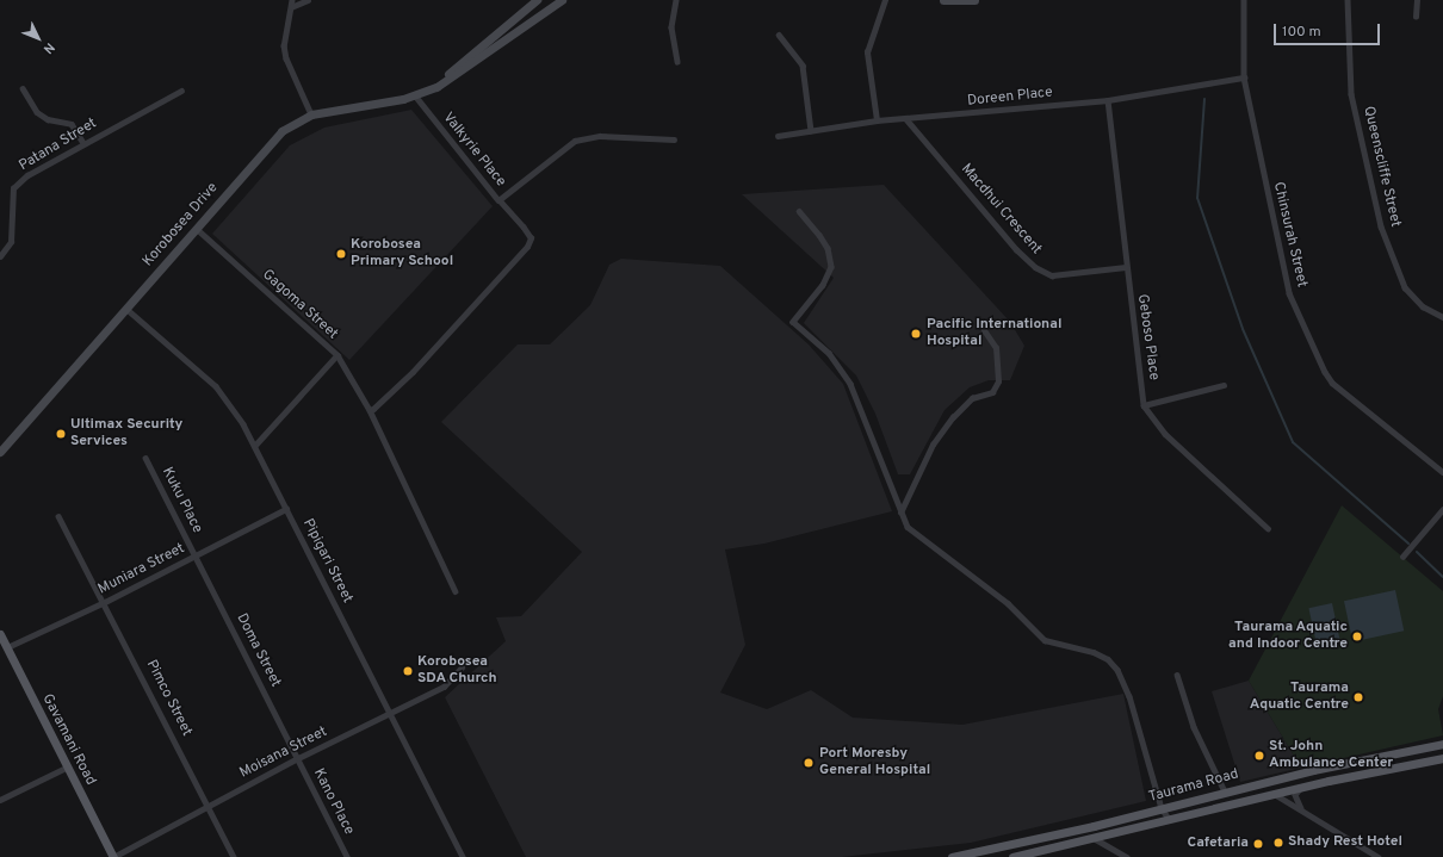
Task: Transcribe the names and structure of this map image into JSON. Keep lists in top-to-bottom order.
{
  "streets": {
    "main road": ["Korobosea Drive", "Gavamani Road", "Taurama Road"],
    "street": [
      "Doreen Place",
      "Patana Street",
      "Valkyrie Place",
      "Queenscliffe Street",
      "Macdhui Crescent",
      "Chinsurah Street",
      "Gagoma Street",
      "Geboso Place",
      "Kuku Place",
      "Pipigari Street",
      "Muniara Street",
      "Doma Street",
      "Pimco Street",
      "Moisana Street",
      "Kano Place"
    ]
  },
  "crossings": [
    ["Doreen Place", "Macdhui Crescent"],
    ["Doreen Place", "Chinsurah Street"],
    ["Doreen Place", "Geboso Place"],
    ["Valkyrie Place", "Korobosea Drive"],
    ["Macdhui Crescent", "Geboso Place"],
    ["Korobosea Drive", "Gagoma Street"],
    ["Korobosea Drive", "Pipigari Street"],
    ["Gagoma Street", "Pipigari Street"],
    ["Kuku Place", "Muniara Street"],
    ["Kuku Place", "Doma Street"],
    ["Pipigari Street", "Muniara Street"],
    ["Pipigari Street", "Moisana Street"],
    ["Muniara Street", "Doma Street"],
    ["Muniara Street", "Pimco Street"],
    ["Muniara Street", "Gavamani Road"],
    ["Doma Street", "Moisana Street"],
    ["Doma Street", "Kano Place"],
    ["Pimco Street", "Moisana Street"],
    ["Gavamani Road", "Moisana Street"],
    ["Moisana Street", "Kano Place"]
  ],
  "places": [
    "Korobosea Primary School",
    "Pacific International Hospital",
    "Ultimax Security Services",
    "Taurama Aquatic and Indoor Centre",
    "Korobosea SDA Church",
    "Taurama Aquatic Centre",
    "St. John Ambulance Center",
    "Port Moresby General Hospital",
    "Shady Rest Hotel",
    "Cafetaria"
  ],
  "scale_bar": "100 m",
  "north": "bottom right"
}
